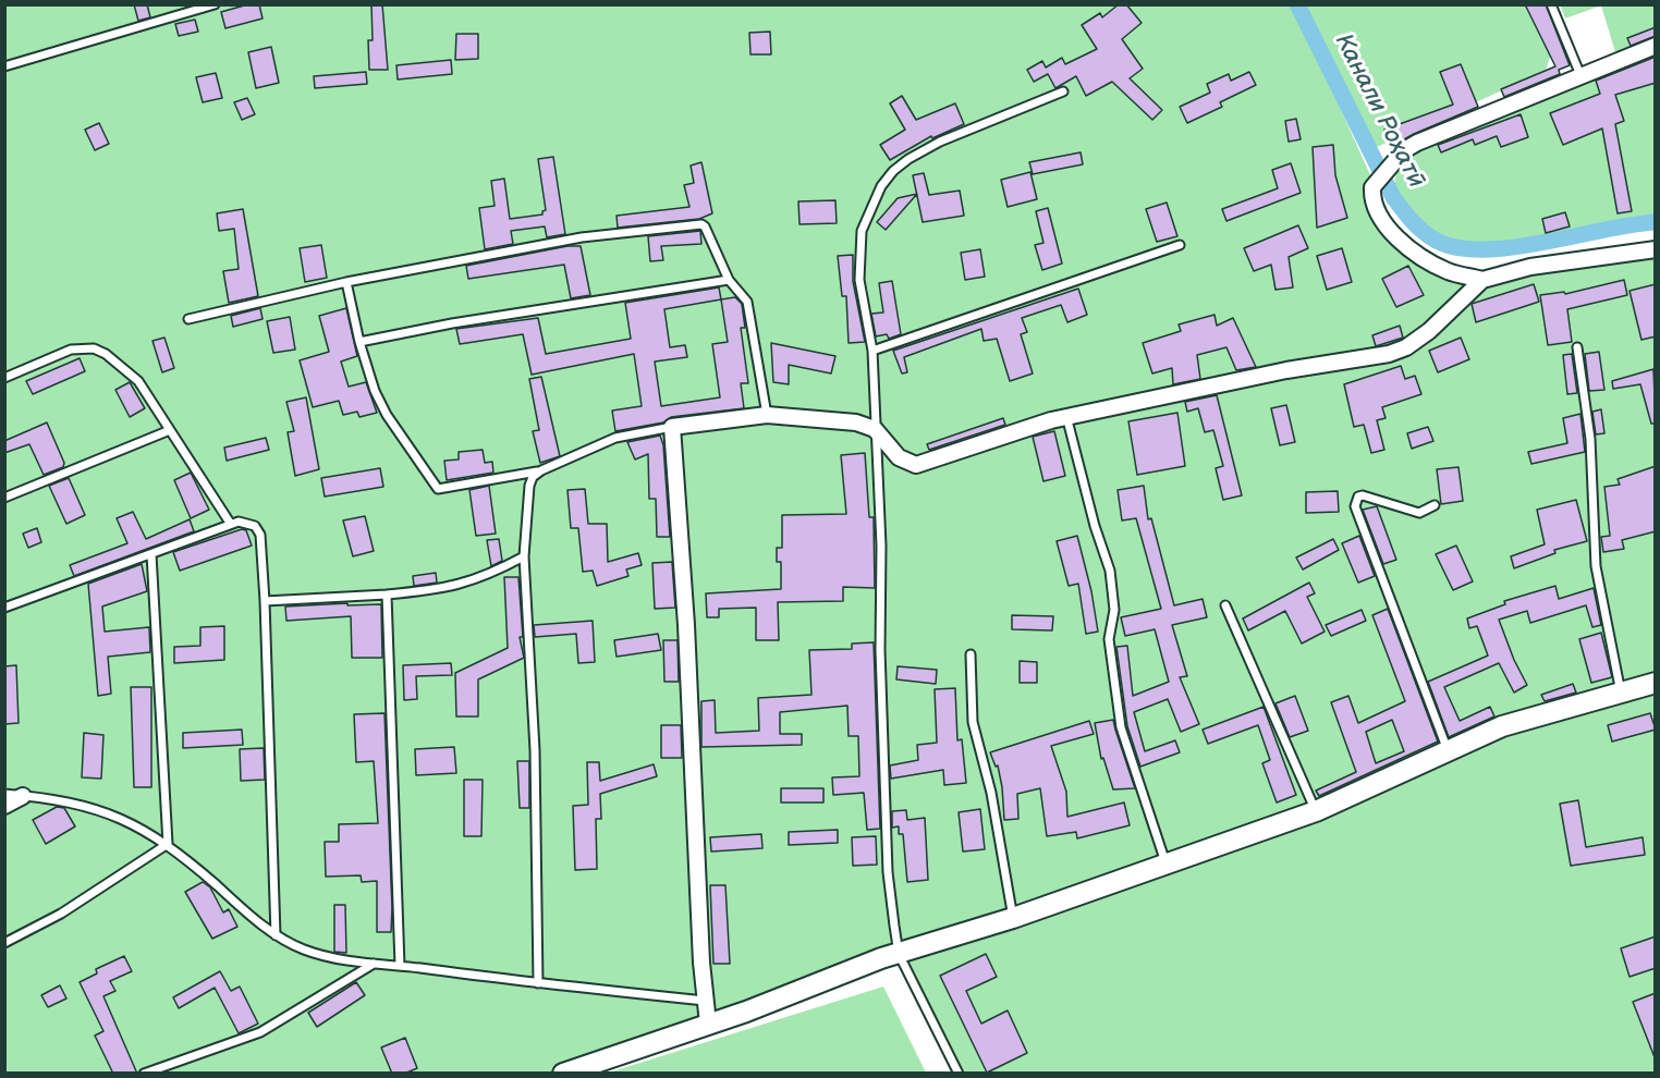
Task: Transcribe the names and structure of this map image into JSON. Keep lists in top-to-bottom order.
{
  "water": ["Канали Роҳатӣ"]
}
